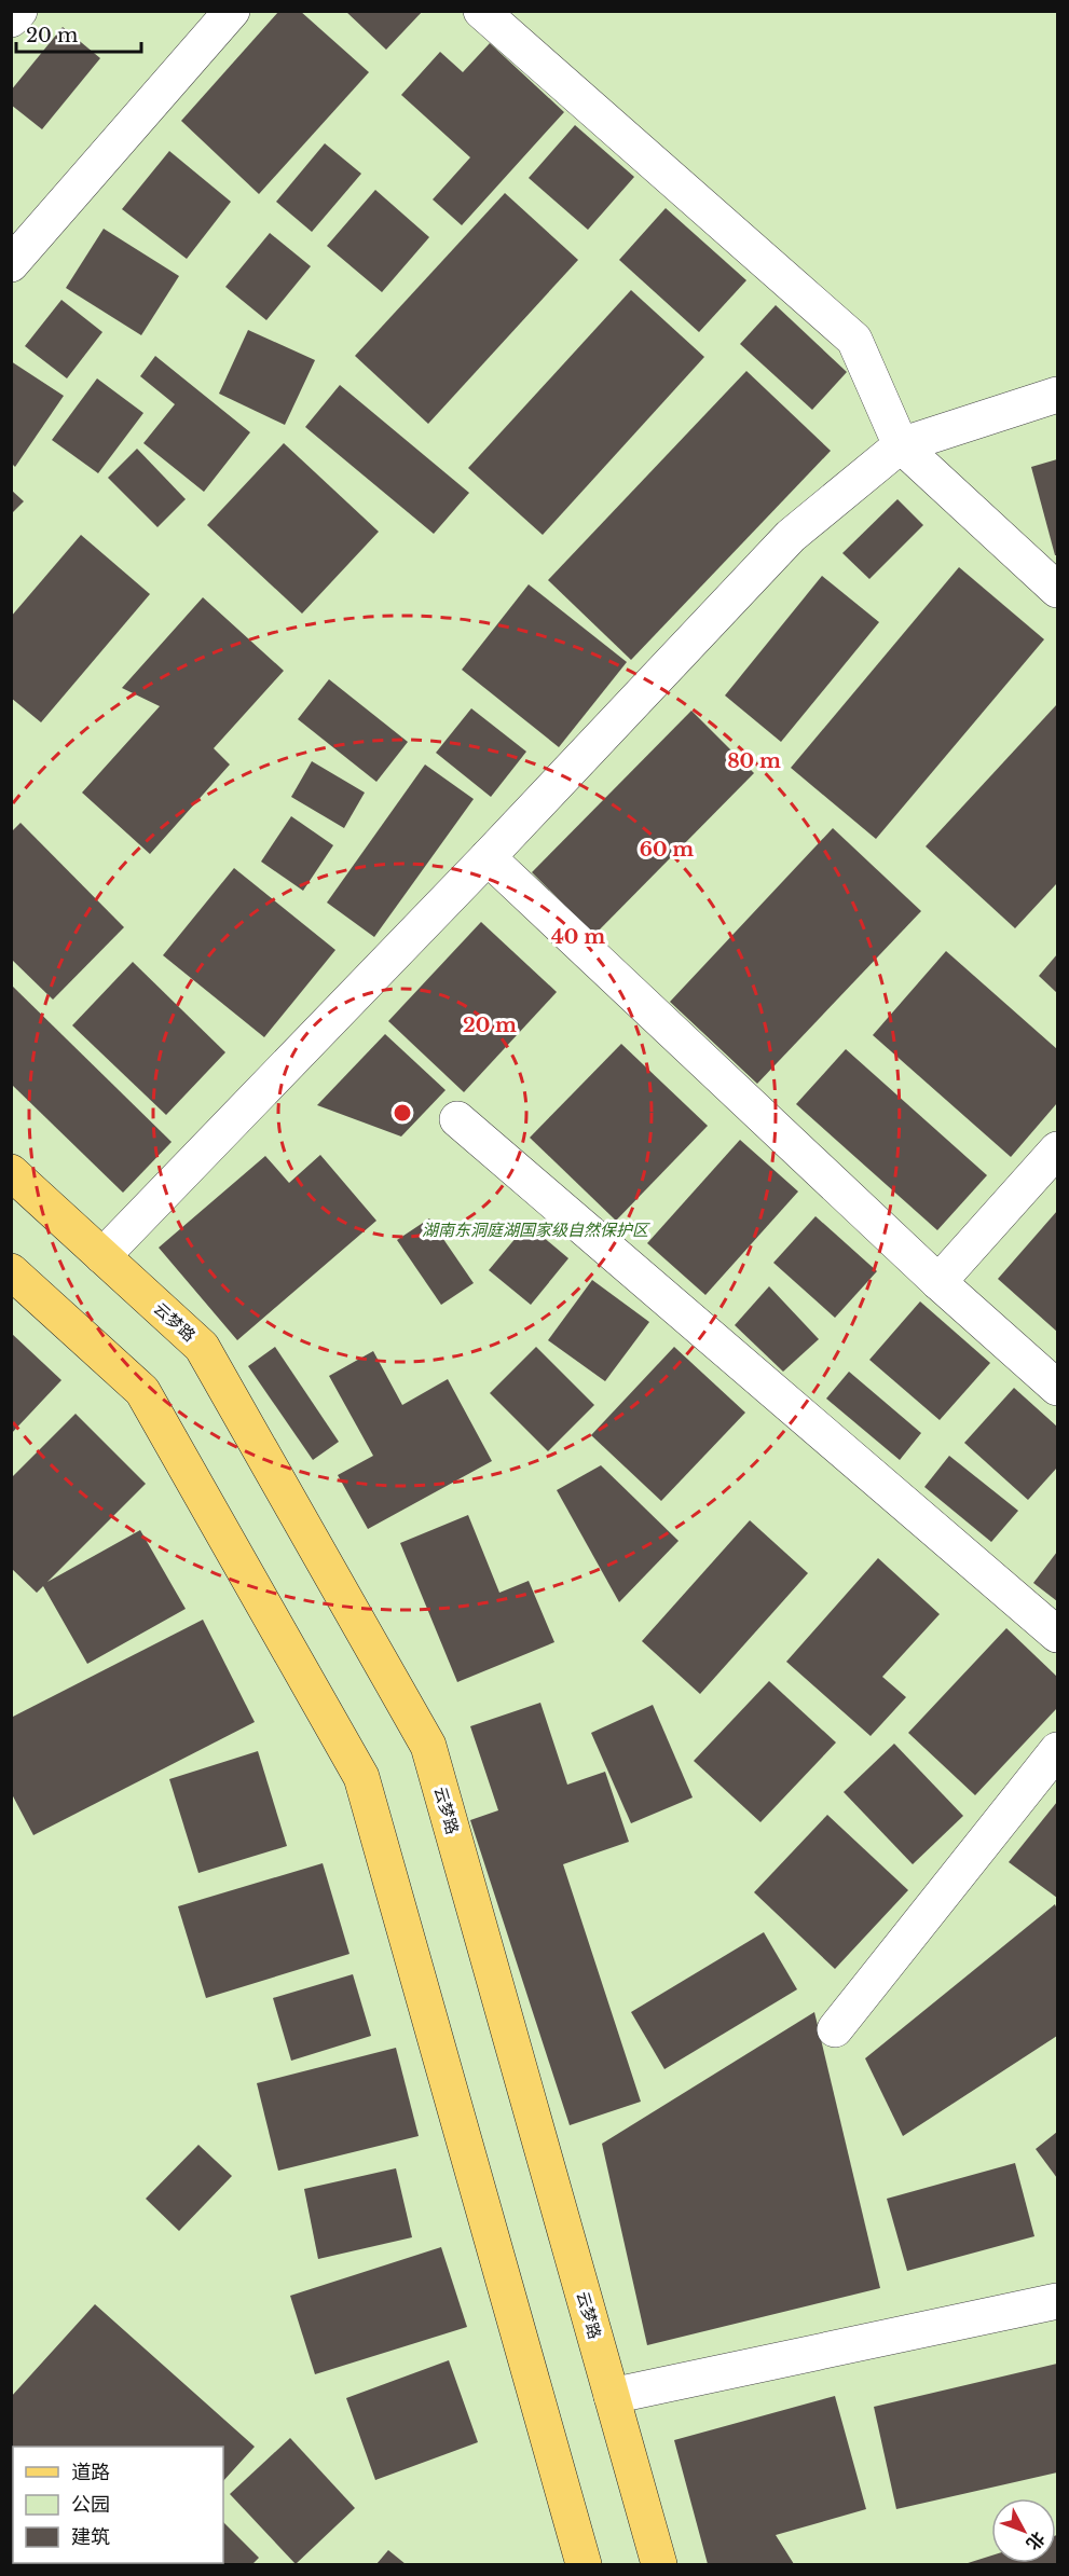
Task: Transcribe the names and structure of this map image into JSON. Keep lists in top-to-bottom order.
{
  "streets": {
    "main road": ["云梦路"]
  },
  "parks": ["湖南东洞庭湖国家级自然保护区"],
  "legend": ["道路", "公园", "建筑"],
  "scale_bar": "20 m",
  "north": "bottom right",
  "rings": [
    "80 m",
    "60 m",
    "40 m",
    "20 m"
  ]
}
